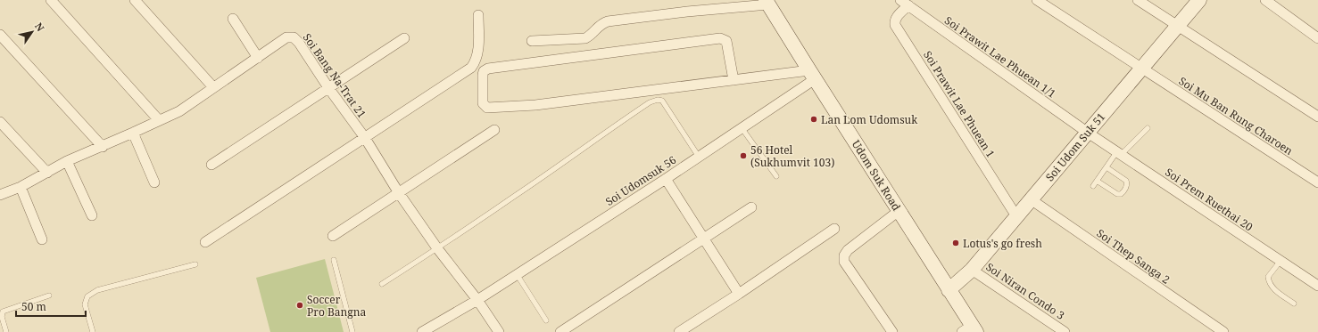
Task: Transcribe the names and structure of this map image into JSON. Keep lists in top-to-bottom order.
{
  "streets": {
    "street": [
      "Soi Prawit Lae Phuean 1/1",
      "Soi Bang Na-Trat 21",
      "Soi Prawit Lae Phuean 1",
      "Soi Mu Ban Rung Charoen",
      "Soi Udom Suk 51",
      "Udom Suk Road",
      "Soi Udomsuk 56",
      "Soi Prem Ruethai 20",
      "Soi Thep Sanga 2",
      "Soi Niran Condo 3"
    ]
  },
  "crossings": [
    ["Soi Prawit Lae Phuean 1/1", "Soi Prawit Lae Phuean 1"],
    ["Soi Prawit Lae Phuean 1/1", "Soi Udom Suk 51"],
    ["Soi Prawit Lae Phuean 1/1", "Soi Prem Ruethai 20"],
    ["Soi Bang Na-Trat 21", "Soi Udomsuk 56"],
    ["Soi Prawit Lae Phuean 1", "Soi Udom Suk 51"],
    ["Soi Mu Ban Rung Charoen", "Soi Udom Suk 51"],
    ["Soi Udom Suk 51", "Udom Suk Road"],
    ["Soi Udom Suk 51", "Soi Prem Ruethai 20"],
    ["Soi Udom Suk 51", "Soi Thep Sanga 2"],
    ["Soi Udom Suk 51", "Soi Niran Condo 3"],
    ["Udom Suk Road", "Soi Udomsuk 56"]
  ],
  "places": [
    "Lan Lom Udomsuk",
    "56 Hotel (Sukhumvit 103)",
    "Lotus's go fresh",
    "Soccer Pro Bangna"
  ],
  "scale_bar": "50 m",
  "north": "top right"
}
